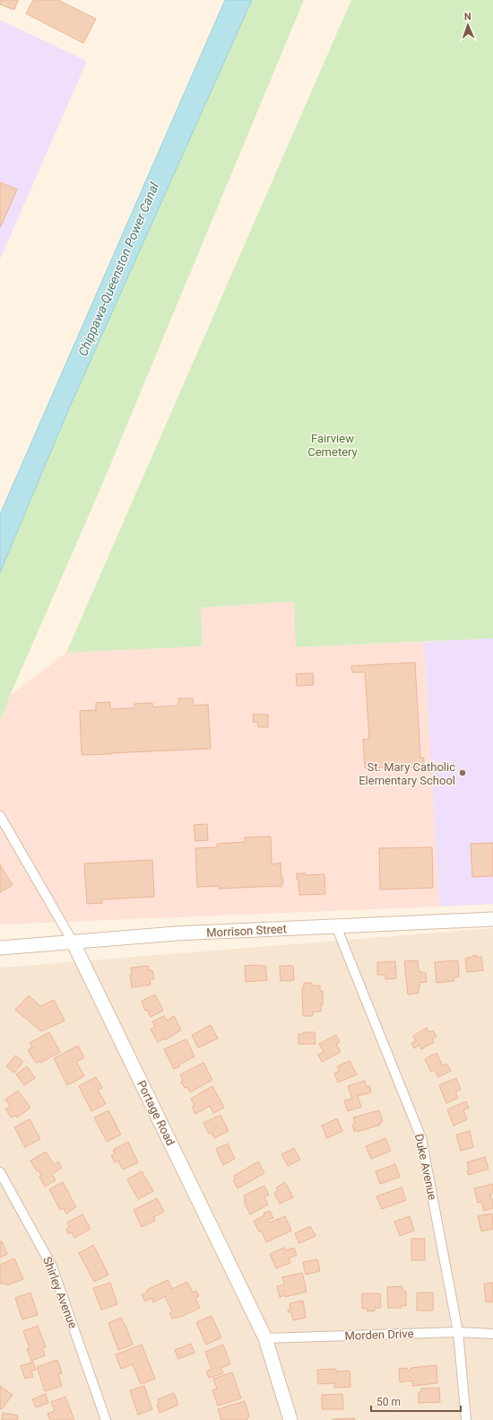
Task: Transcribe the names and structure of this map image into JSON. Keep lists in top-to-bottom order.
{
  "streets": {
    "street": [
      "Morrison Street",
      "Portage Road",
      "Duke Avenue",
      "Shirley Avenue",
      "Morden Drive"
    ]
  },
  "crossings": [
    ["Morrison Street", "Portage Road"],
    ["Morrison Street", "Duke Avenue"],
    ["Portage Road", "Morden Drive"],
    ["Duke Avenue", "Morden Drive"]
  ],
  "water": ["Chippawa-Queenston Power Canal"],
  "parks": ["Fairview Cemetery"],
  "places": ["St. Mary Catholic Elementary School"],
  "scale_bar": "50 m",
  "north": "top"
}
